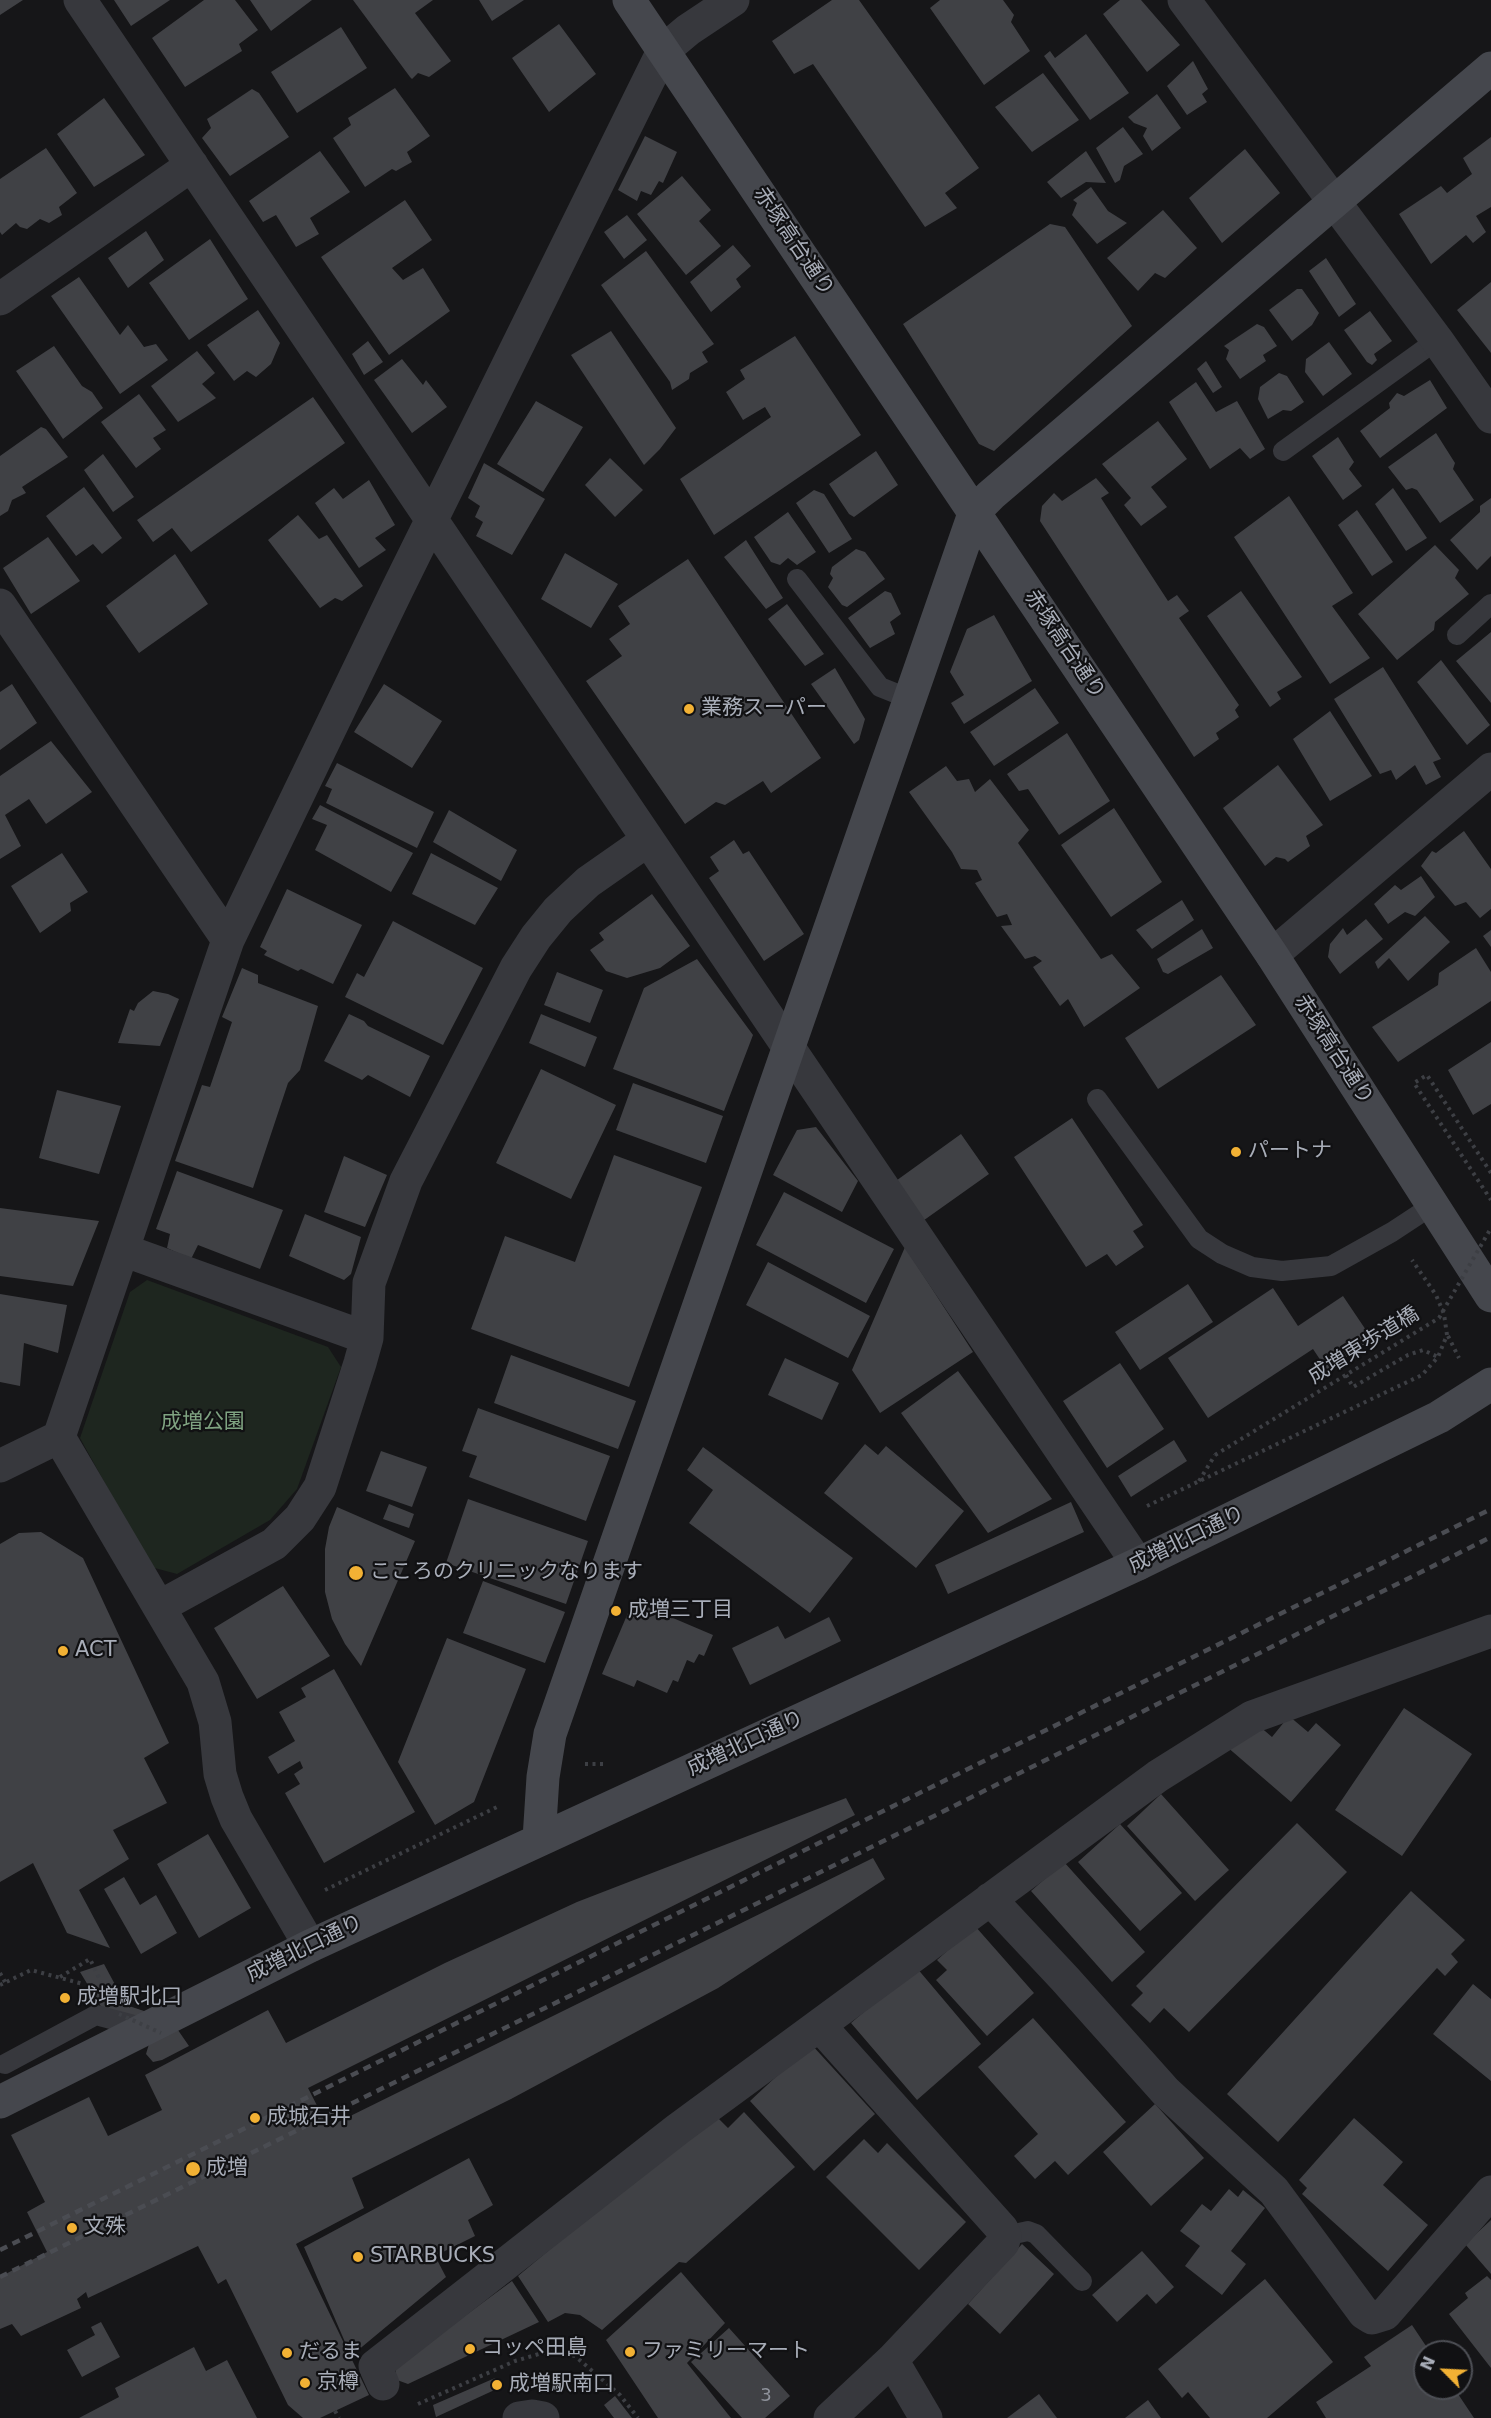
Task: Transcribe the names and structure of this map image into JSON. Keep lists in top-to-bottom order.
{
  "streets": {
    "street": ["赤塚高台通り", "成増北口通り"],
    "path": ["成増東歩道橋"]
  },
  "parks": ["成増公園"],
  "places": [
    "業務スーパー",
    "パートナ",
    "こころのクリニックなります",
    "成増三丁目",
    "ACT",
    "成増駅北口",
    "成城石井",
    "成増",
    "文殊",
    "STARBUCKS",
    "コッペ田島",
    "ファミリーマート",
    "だるま",
    "京樽",
    "成増駅南口"
  ],
  "house_numbers": ["3"],
  "north": "top left"
}
